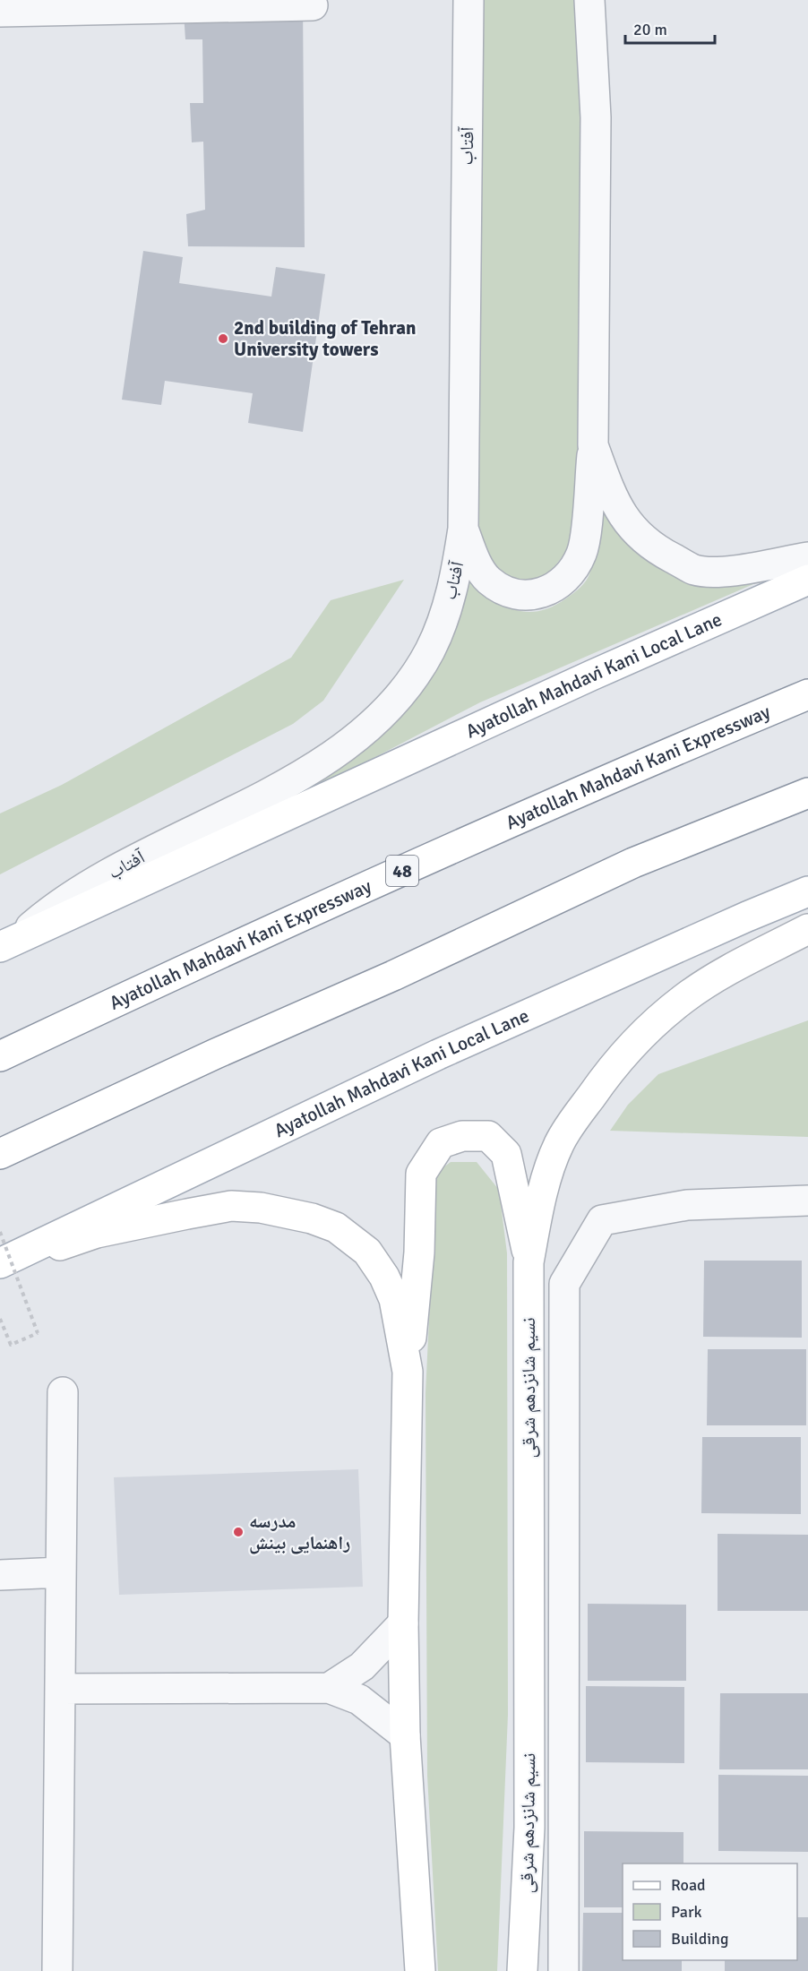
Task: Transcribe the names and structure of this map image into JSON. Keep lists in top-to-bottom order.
{
  "streets": {
    "main road": [
      "Ayatollah Mahdavi Kani Local Lane",
      "Ayatollah Mahdavi Kani Expressway",
      "48",
      "نسیم شانزدهم شرقی"
    ],
    "street": ["آفتاب"]
  },
  "crossings": [
    ["آفتاب", "Ayatollah Mahdavi Kani Local Lane"]
  ],
  "places": ["2nd building of Tehran University towers", "مدرسه راهنمایی بینش"],
  "legend": ["Road", "Park", "Building"],
  "scale_bar": "20 m"
}
